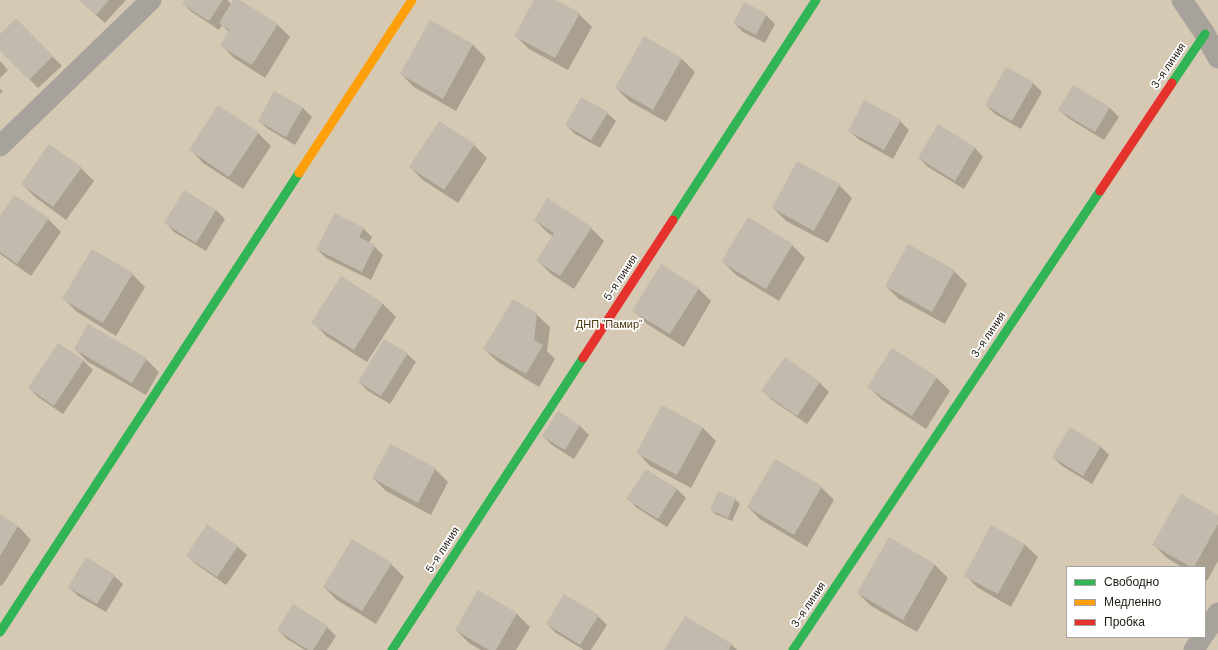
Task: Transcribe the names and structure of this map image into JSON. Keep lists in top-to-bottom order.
{
  "streets": {
    "street": ["3-я линия", "5-я линия"]
  },
  "parks": ["ДНП \"Памир\""],
  "legend": ["Свободно", "Медленно", "Пробка"]
}
